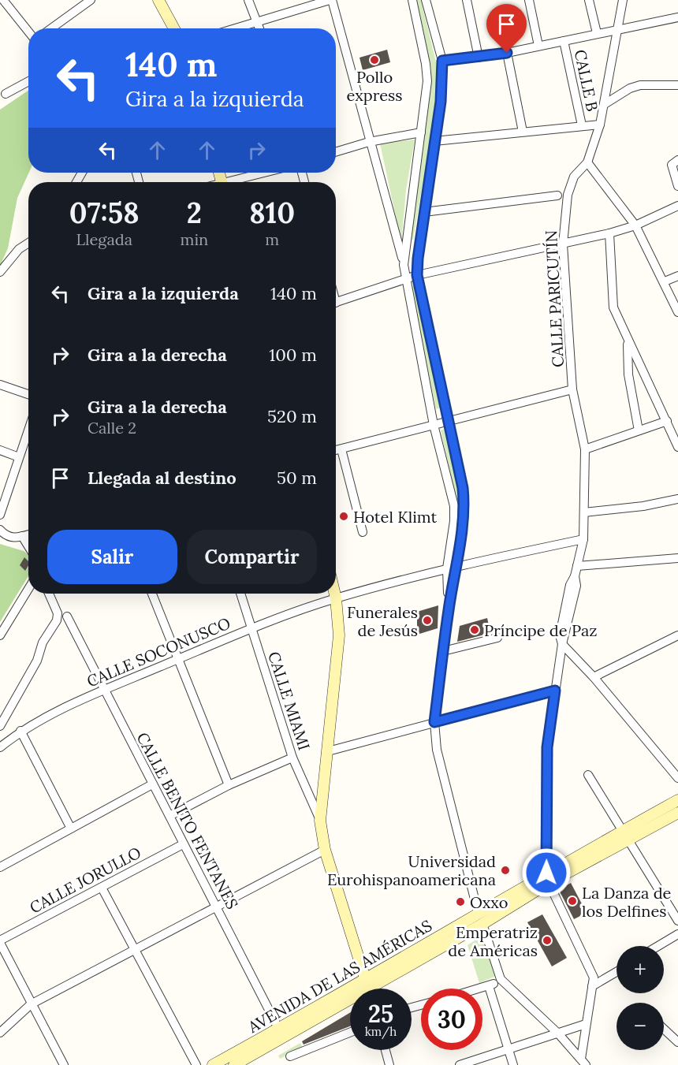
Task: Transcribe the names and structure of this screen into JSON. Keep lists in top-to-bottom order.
{
  "streets": {
    "main road": ["AVENIDA DE LAS AMÉRICAS"],
    "street": [
      "CALLE B",
      "CALLE PARICUTÍN",
      "CALLE SOCONUSCO",
      "CALLE MIAMI",
      "CALLE BENITO FENTANES",
      "CALLE JORULLO"
    ]
  },
  "crossings": [
    ["CALLE PARICUTÍN", "CALLE SOCONUSCO"],
    ["CALLE PARICUTÍN", "AVENIDA DE LAS AMÉRICAS"],
    ["CALLE SOCONUSCO", "CALLE MIAMI"],
    ["CALLE SOCONUSCO", "CALLE BENITO FENTANES"],
    ["CALLE BENITO FENTANES", "CALLE JORULLO"],
    ["CALLE BENITO FENTANES", "AVENIDA DE LAS AMÉRICAS"]
  ],
  "places": [
    "Pollo express",
    "Hotel Klimt",
    "Funerales de Jesús",
    "Príncipe de Paz",
    "Universidad Eurohispanoamericana",
    "La Danza de los Delfines",
    "Oxxo",
    "Emperatriz de Américas"
  ],
  "page": {
    "turn": ["140 m", "Gira a la izquierda"],
    "eta": [
      "07:58",
      "Llegada",
      "2",
      "min",
      "810",
      "m"
    ],
    "list": [
      {
        "name": "Gira a la izquierda",
        "value": "140 m"
      },
      {
        "name": "Gira a la derecha",
        "value": "100 m"
      },
      {
        "name": "Gira a la derecha",
        "note": "Calle 2",
        "value": "520 m"
      },
      {
        "name": "Llegada al destino",
        "value": "50 m"
      }
    ],
    "buttons": ["Salir", "Compartir"],
    "map_buttons": ["+", "−"],
    "speed": "25 km/h",
    "limit": "30"
  }
}
